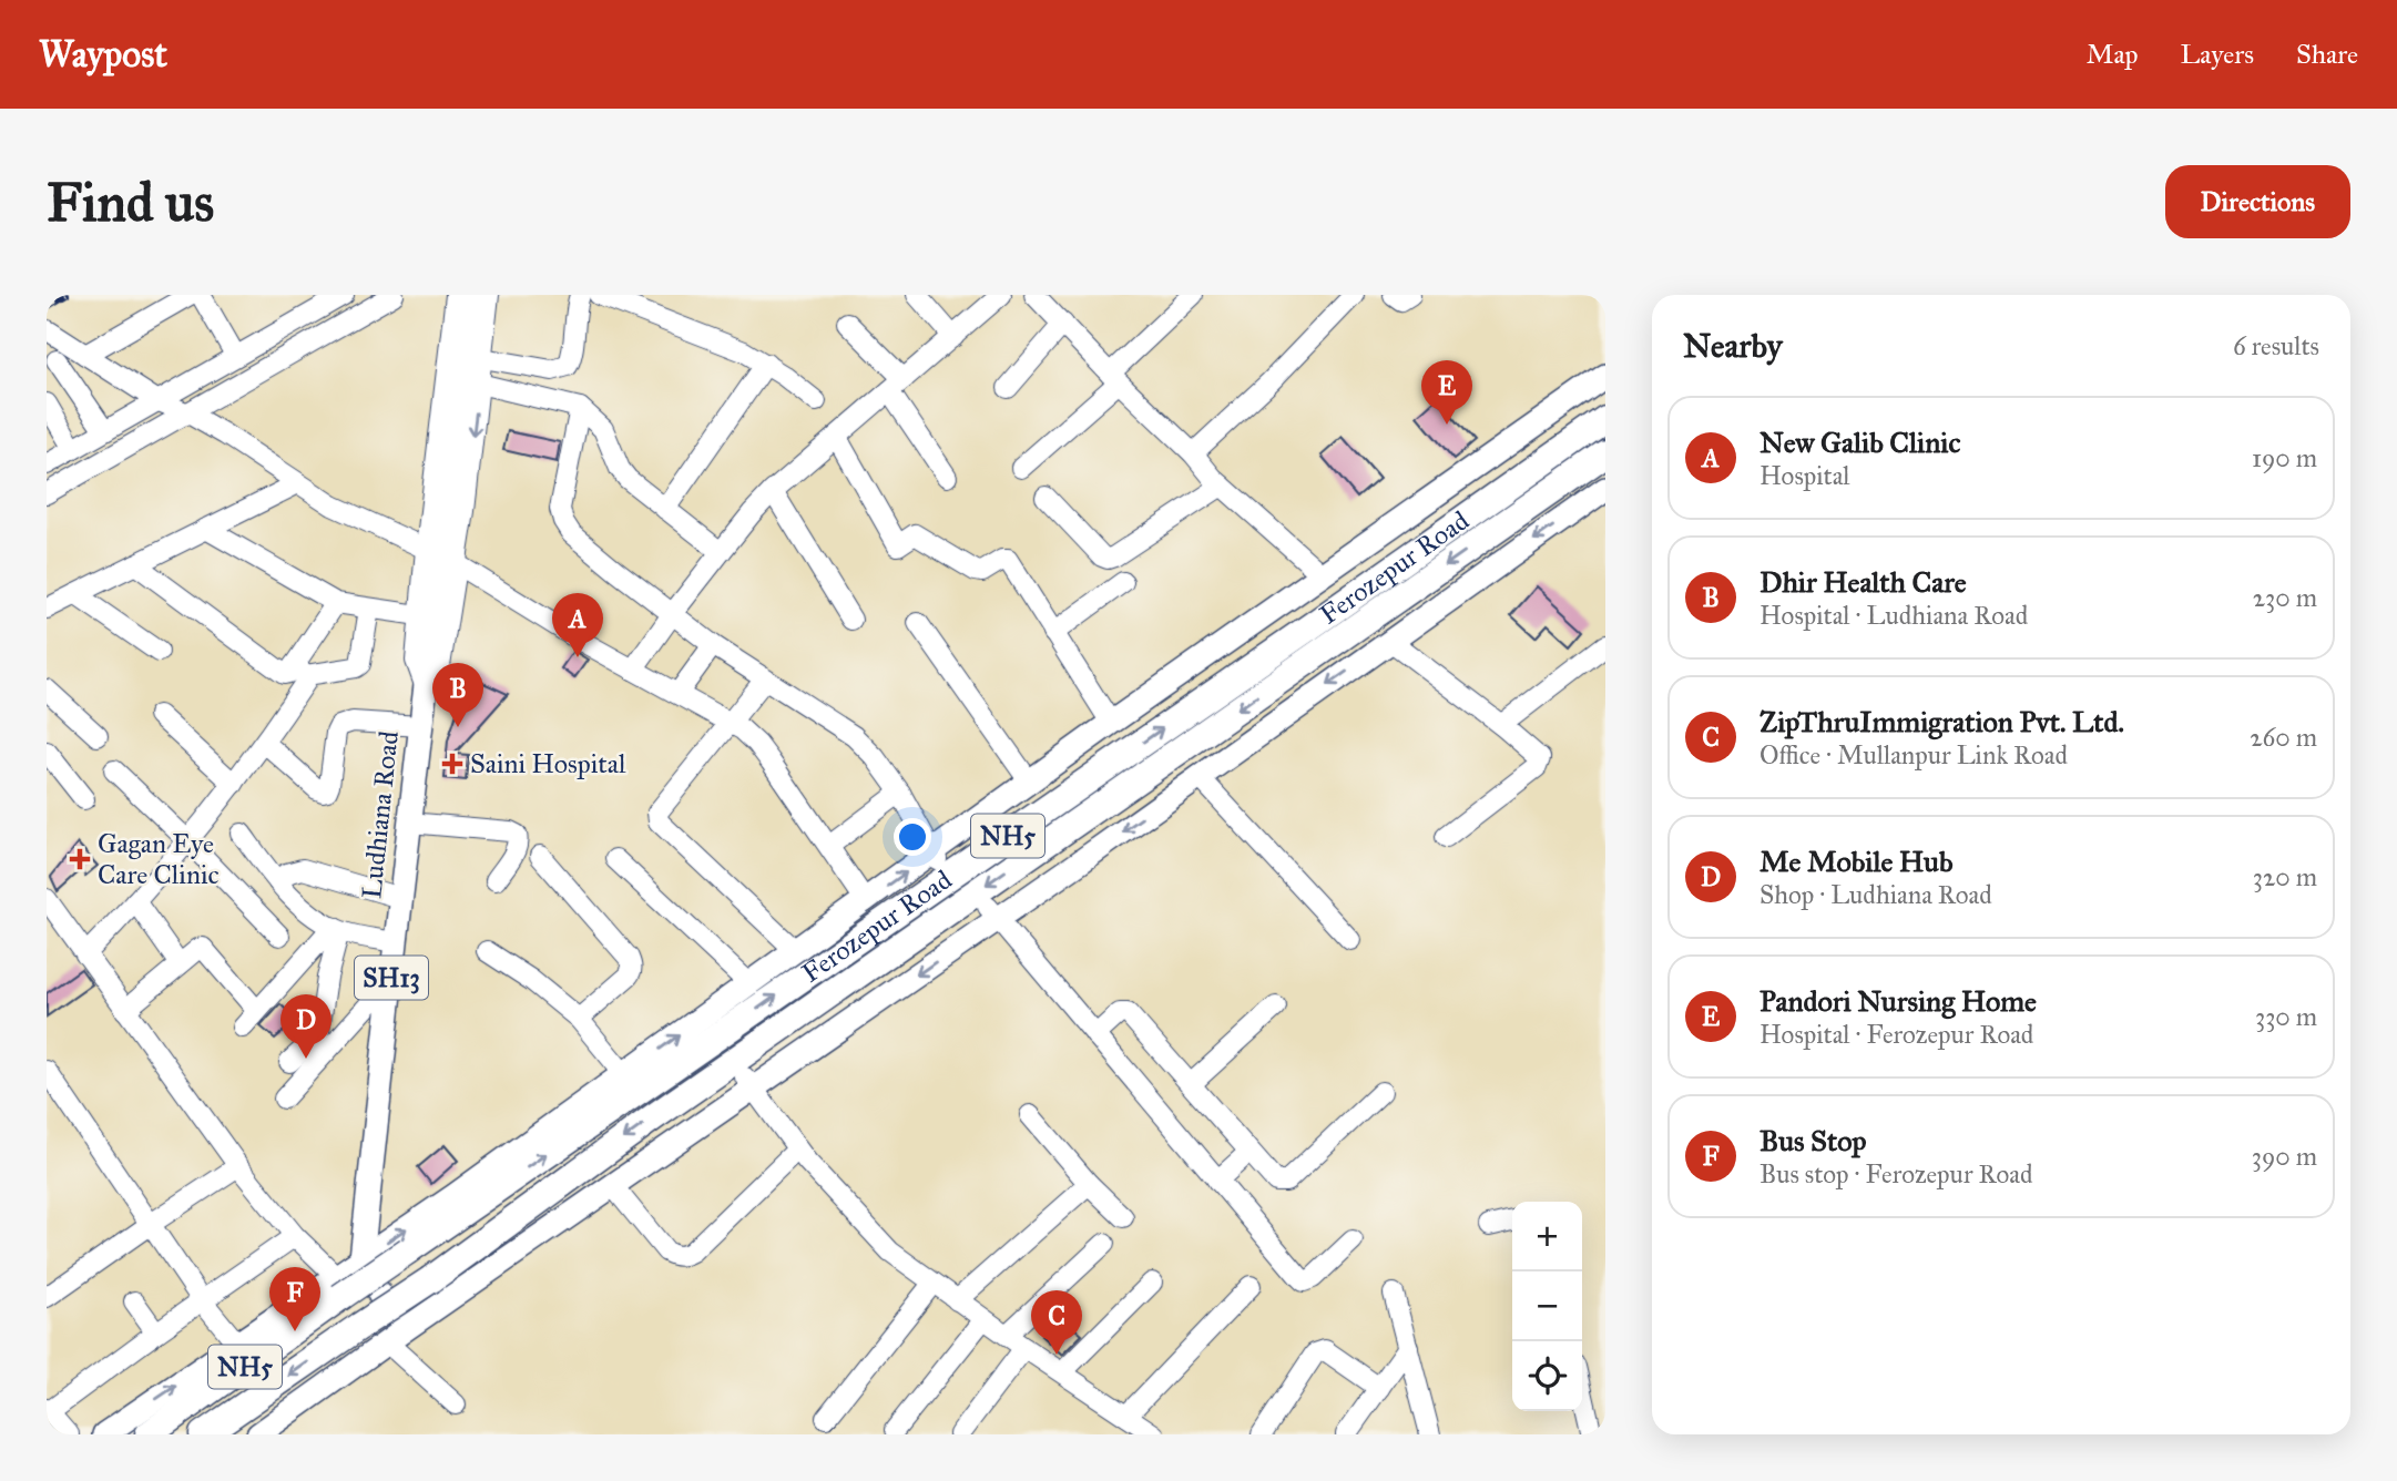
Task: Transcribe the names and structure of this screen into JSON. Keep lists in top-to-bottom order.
{
  "streets": {
    "highway": ["Ferozepur Road", "NH5"],
    "main road": ["Ludhiana Road", "SH13"]
  },
  "places": {
    "health": ["Saini Hospital", "Gagan Eye Care Clinic"]
  },
  "page": {
    "header": "Waypost",
    "nav": ["Map", "Layers", "Share"],
    "buttons": "Directions",
    "title": "Find us",
    "heading": ["Nearby", "6 results"],
    "pins": [
      "E",
      "A",
      "B",
      "D",
      "F",
      "C"
    ],
    "list": [
      {
        "mark": "A",
        "name": "New Galib Clinic",
        "note": "Hospital",
        "value": "190 m"
      },
      {
        "mark": "B",
        "name": "Dhir Health Care",
        "note": "Hospital · Ludhiana Road",
        "value": "230 m"
      },
      {
        "mark": "C",
        "name": "ZipThruImmigration Pvt. Ltd.",
        "note": "Office · Mullanpur Link Road",
        "value": "260 m"
      },
      {
        "mark": "D",
        "name": "Me Mobile Hub",
        "note": "Shop · Ludhiana Road",
        "value": "320 m"
      },
      {
        "mark": "E",
        "name": "Pandori Nursing Home",
        "note": "Hospital · Ferozepur Road",
        "value": "330 m"
      },
      {
        "mark": "F",
        "name": "Bus Stop",
        "note": "Bus stop · Ferozepur Road",
        "value": "390 m"
      }
    ],
    "map_buttons": ["+", "−"]
  }
}
